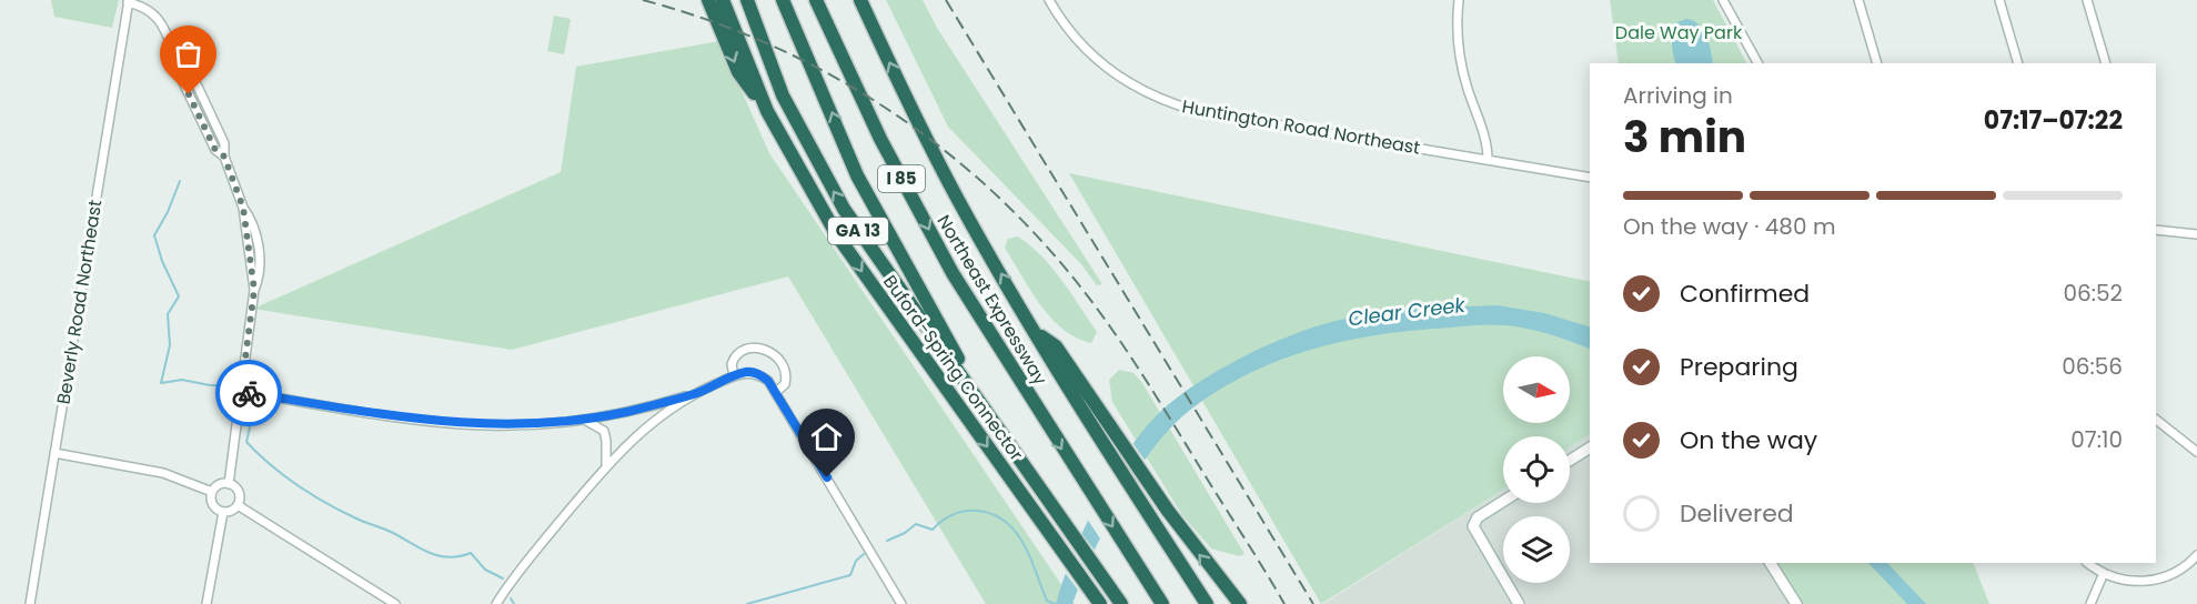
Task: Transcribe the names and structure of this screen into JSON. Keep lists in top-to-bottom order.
{
  "streets": {
    "highway": [
      "I 85",
      "GA 13",
      "Northeast Expressway",
      "Buford-Spring Connector"
    ],
    "street": ["Huntington Road Northeast", "Beverly Road Northeast"]
  },
  "water": ["Clear Creek"],
  "parks": ["Dale Way Park"],
  "north": "right",
  "page": {
    "heading": ["3 min", "Arriving in", "07:17–07:22"],
    "bar": "On the way · 480 m",
    "list": [
      ["Confirmed", "06:52"],
      ["Preparing", "06:56"],
      ["On the way", "07:10"],
      "Delivered"
    ]
  }
}
